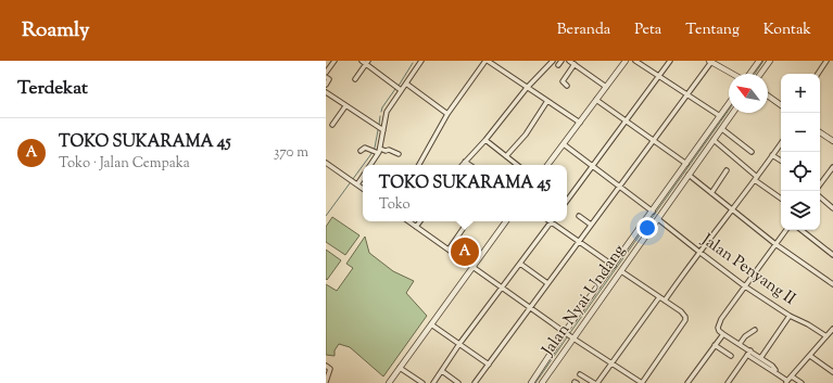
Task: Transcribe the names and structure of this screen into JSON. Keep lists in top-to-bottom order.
{
  "streets": {
    "street": ["Jalan Penyang II", "Jalan Nyai Undang"]
  },
  "crossings": [
    ["Jalan Penyang II", "Jalan Nyai Undang"]
  ],
  "north": "top left",
  "page": {
    "header": "Roamly",
    "nav": [
      "Beranda",
      "Peta",
      "Tentang",
      "Kontak"
    ],
    "heading": "Terdekat",
    "map_buttons": ["+", "−"],
    "list": [
      {
        "mark": "A",
        "name": "TOKO SUKARAMA 45",
        "note": "Toko · Jalan Cempaka",
        "value": "370 m"
      }
    ],
    "popup": ["TOKO SUKARAMA 45", "Toko"],
    "pins": "A"
  }
}
